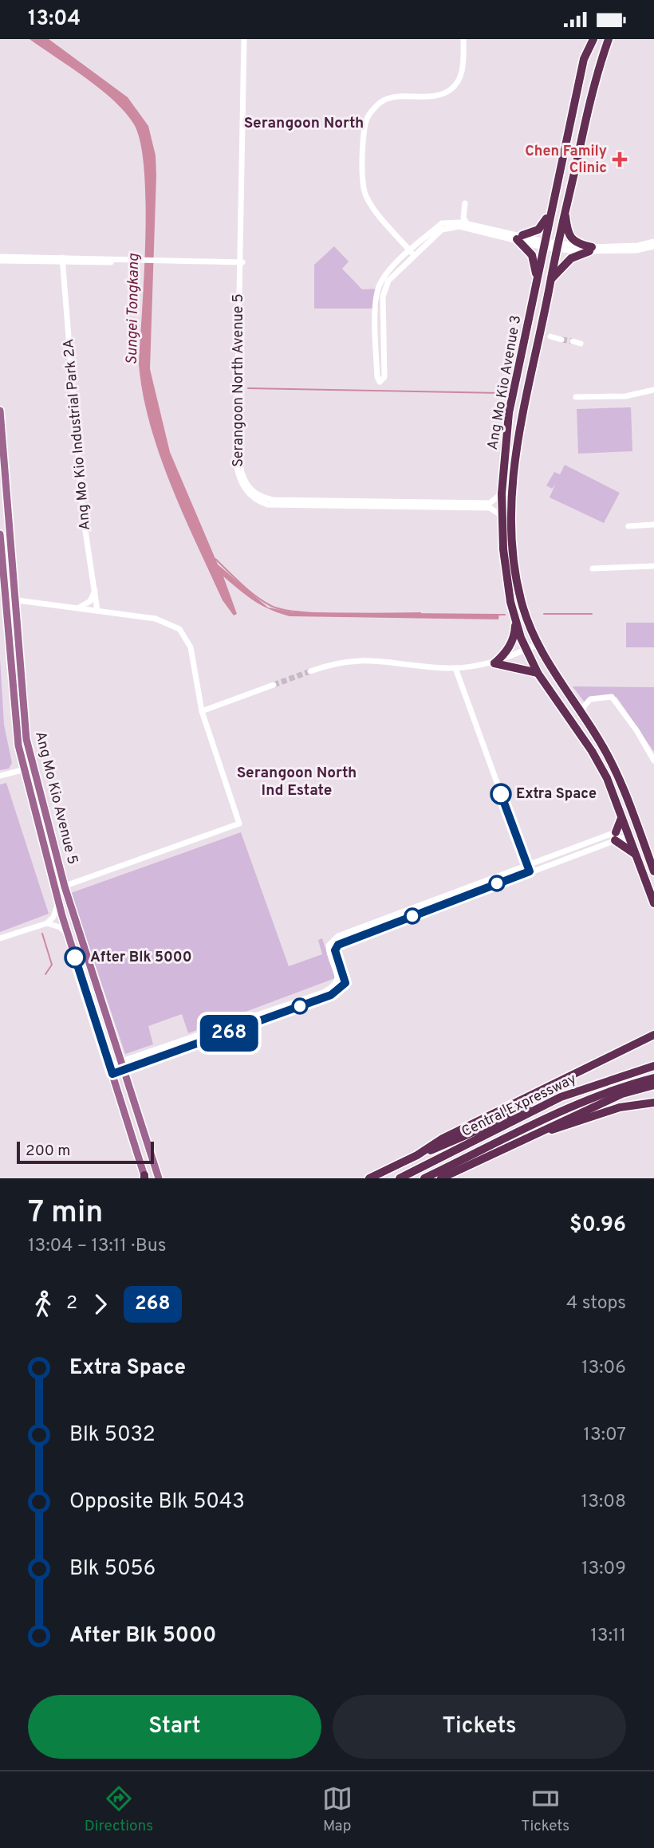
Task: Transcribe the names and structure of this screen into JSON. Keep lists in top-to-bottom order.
{
  "streets": {
    "highway": ["Ang Mo Kio Avenue 3", "Central Expressway"],
    "main road": ["Ang Mo Kio Avenue 5"],
    "street": ["Serangoon North Avenue 5", "Ang Mo Kio Industrial Park 2A"]
  },
  "crossings": [
    ["Serangoon North Avenue 5", "Ang Mo Kio Avenue 3"]
  ],
  "districts": ["Serangoon North", "Serangoon North Ind Estate"],
  "water": ["Sungei Tongkang"],
  "places": {
    "health": ["Chen Family Clinic"],
    "other": ["Extra Space", "After Blk 5000"]
  },
  "lines": ["bus line 268"],
  "scale_bar": "200 m",
  "page": {
    "status": "13:04",
    "on_map": "268",
    "scale": "200 m",
    "heading": ["7 min", "13:04 – 13:11 · Bus", "$0.96"],
    "legs": ["2", "268", "4 stops"],
    "list": [
      {
        "name": "Extra Space",
        "value": "13:06"
      },
      {
        "name": "Blk 5032",
        "value": "13:07"
      },
      {
        "name": "Opposite Blk 5043",
        "value": "13:08"
      },
      {
        "name": "Blk 5056",
        "value": "13:09"
      },
      {
        "name": "After Blk 5000",
        "value": "13:11"
      }
    ],
    "buttons": ["Start", "Tickets"],
    "tabs": ["Directions", "Map", "Tickets"]
  }
}
